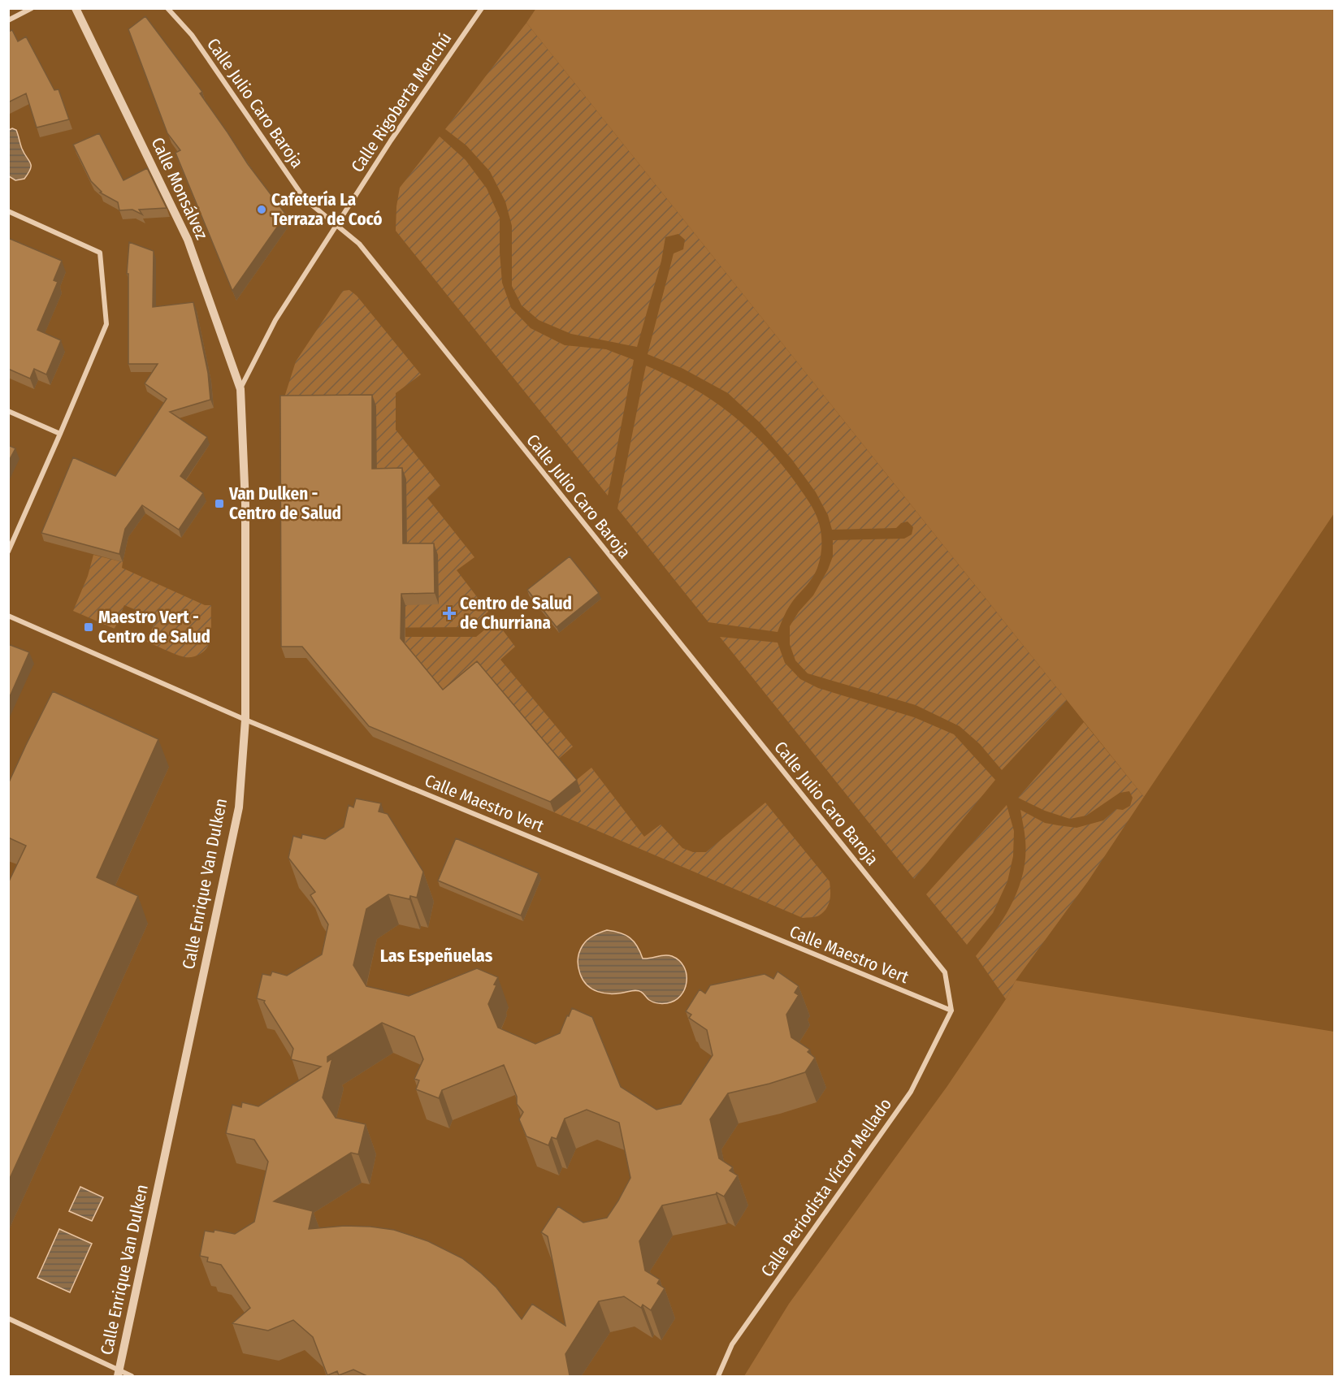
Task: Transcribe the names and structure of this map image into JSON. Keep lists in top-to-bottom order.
{
  "streets": {
    "street": [
      "Calle Rigoberta Menchú",
      "Calle Julio Caro Baroja",
      "Calle Monsálvez",
      "Calle Maestro Vert",
      "Calle Enrique Van Dulken",
      "Calle Periodista Víctor Mellado"
    ]
  },
  "crossings": [
    ["Calle Rigoberta Menchú", "Calle Julio Caro Baroja"],
    ["Calle Rigoberta Menchú", "Calle Monsálvez"],
    ["Calle Rigoberta Menchú", "Calle Enrique Van Dulken"],
    ["Calle Julio Caro Baroja", "Calle Maestro Vert"],
    ["Calle Julio Caro Baroja", "Calle Periodista Víctor Mellado"],
    ["Calle Monsálvez", "Calle Enrique Van Dulken"],
    ["Calle Maestro Vert", "Calle Enrique Van Dulken"],
    ["Calle Maestro Vert", "Calle Periodista Víctor Mellado"]
  ],
  "districts": ["Las Espeñuelas"],
  "places": {
    "other": ["Cafetería La Terraza de Cocó"],
    "transit": ["Van Dulken - Centro de Salud", "Maestro Vert - Centro de Salud"],
    "health": ["Centro de Salud de Churriana"]
  }
}
